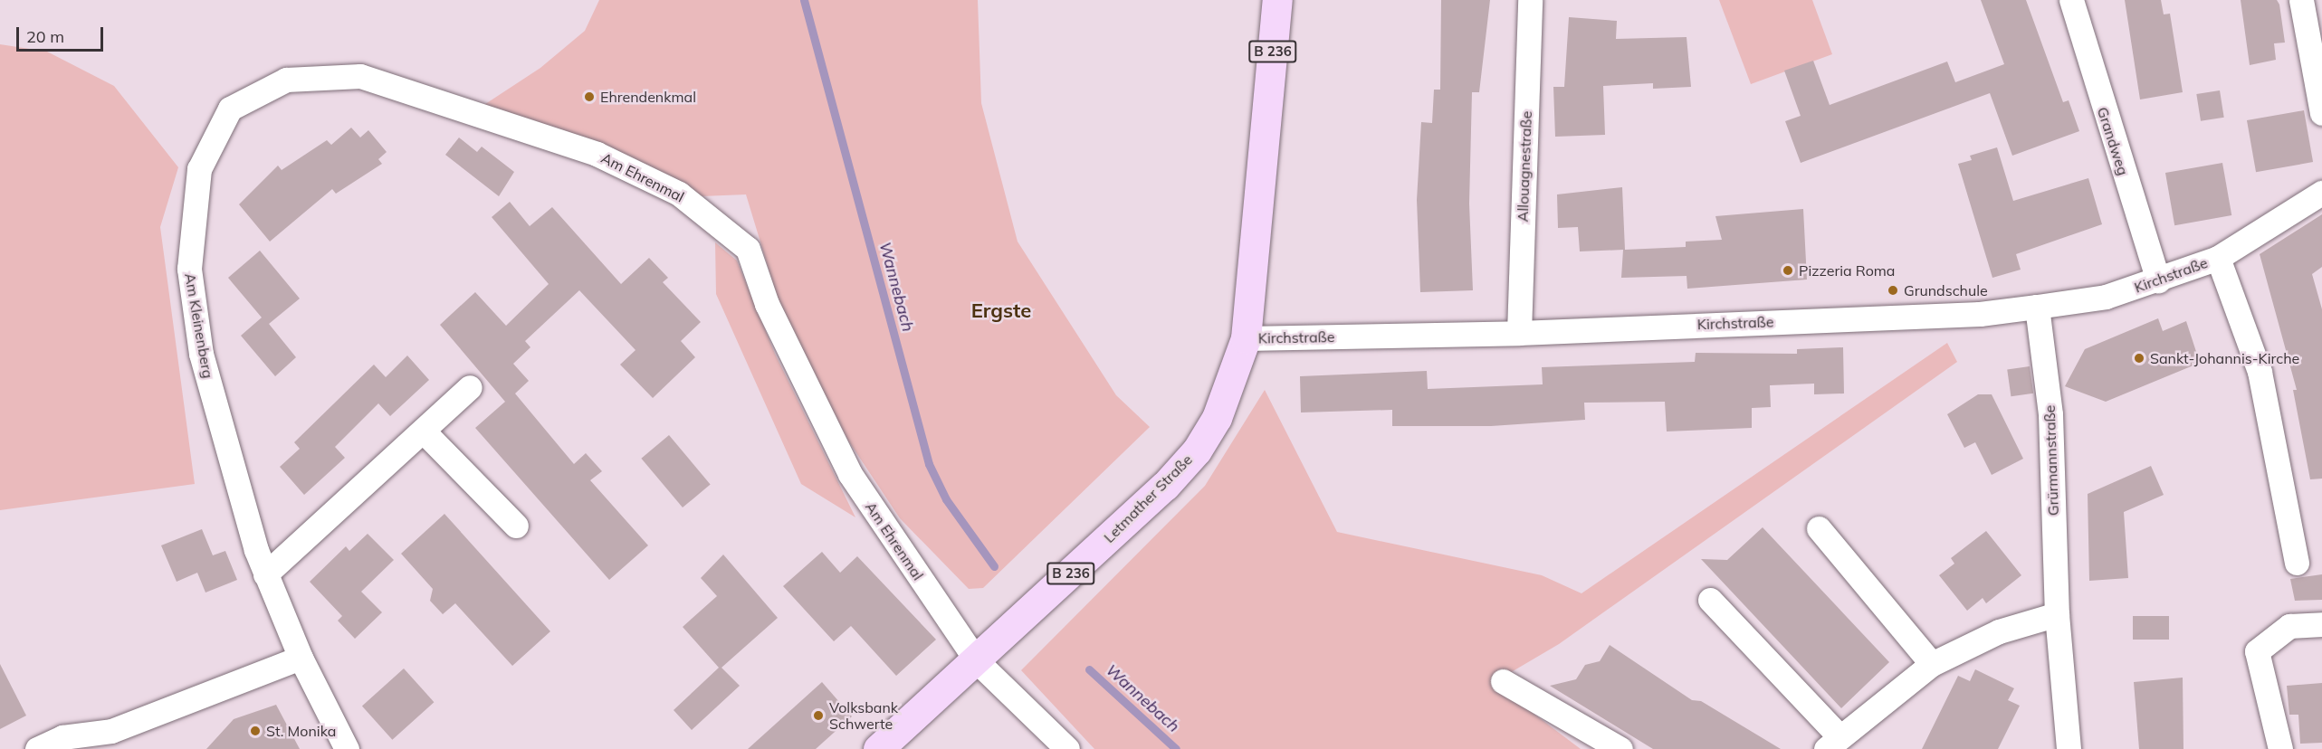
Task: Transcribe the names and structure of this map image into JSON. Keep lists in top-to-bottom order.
{
  "streets": {
    "main road": ["B 236", "Letmather Straße"],
    "street": [
      "Grandweg",
      "Allouagnestraße",
      "Am Ehrenmal",
      "Kirchstraße",
      "Am Kleinenberg",
      "Grürmannstraße"
    ]
  },
  "crossings": [
    ["Grandweg", "Kirchstraße"],
    ["Allouagnestraße", "Kirchstraße"],
    ["Am Ehrenmal", "Am Kleinenberg"],
    ["Am Ehrenmal", "Letmather Straße"],
    ["Kirchstraße", "Grürmannstraße"],
    ["Kirchstraße", "Letmather Straße"]
  ],
  "districts": ["Ergste"],
  "water": ["Wannebach"],
  "places": [
    "Ehrendenkmal",
    "Pizzeria Roma",
    "Grundschule",
    "Sankt-Johannis-Kirche",
    "Volksbank Schwerte",
    "St. Monika"
  ],
  "scale_bar": "20 m"
}
